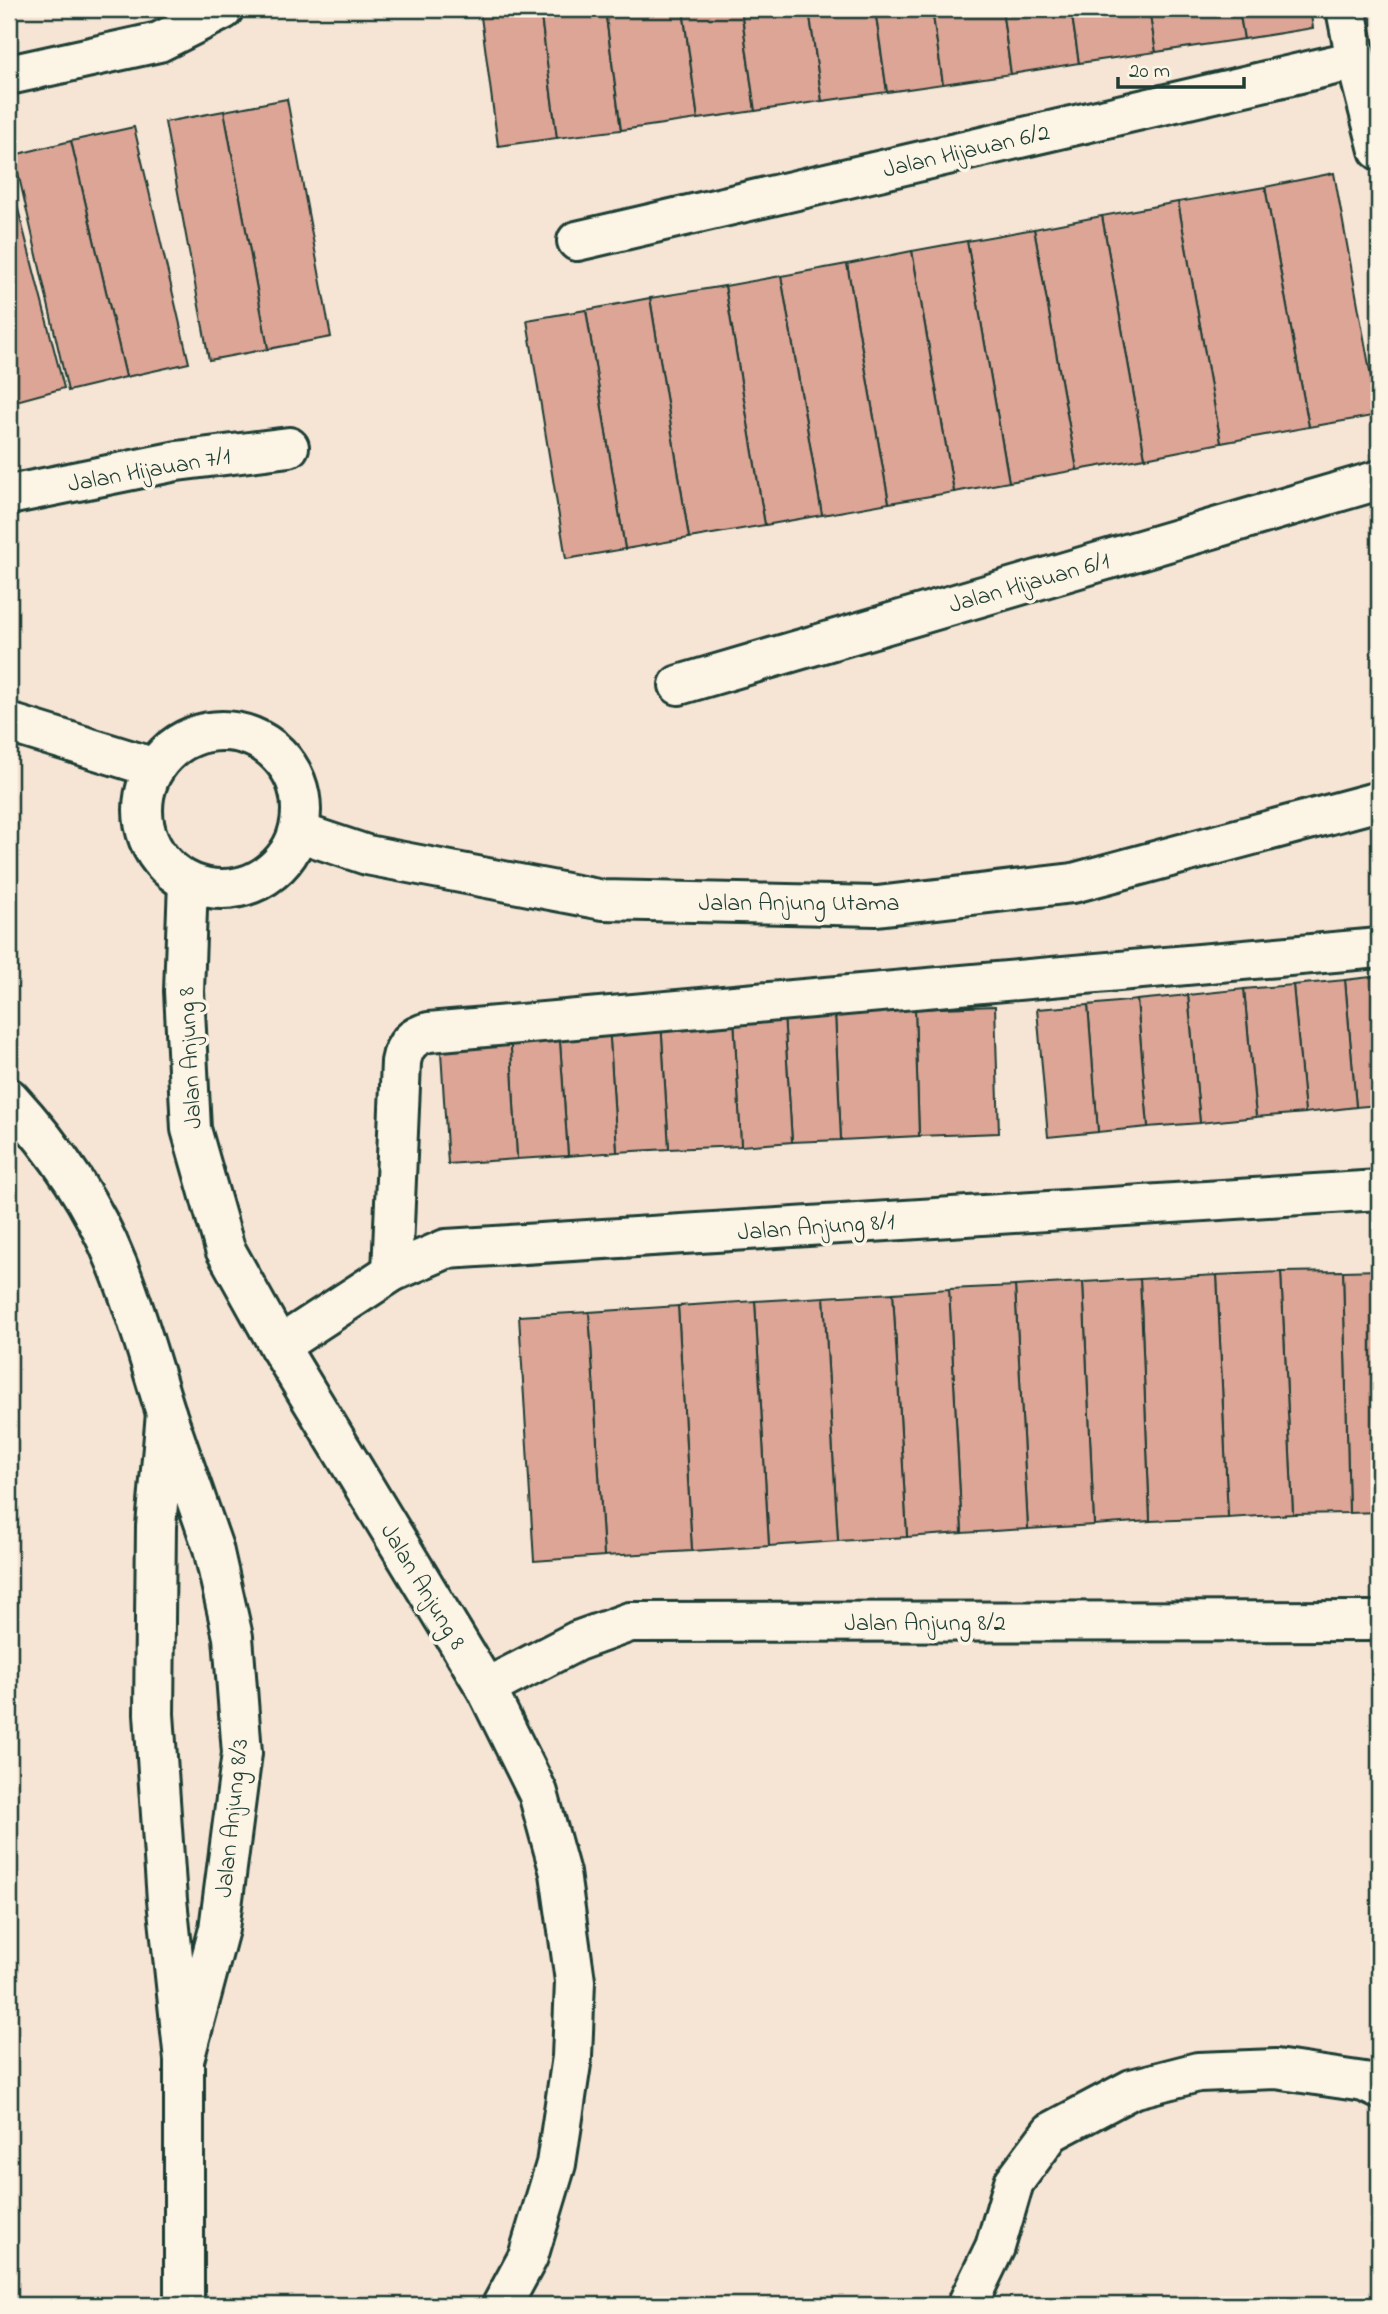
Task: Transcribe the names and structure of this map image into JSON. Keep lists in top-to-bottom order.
{
  "streets": {
    "street": [
      "Jalan Hijauan 6/2",
      "Jalan Hijauan 7/1",
      "Jalan Hijauan 6/1",
      "Jalan Anjung Utama",
      "Jalan Anjung 8",
      "Jalan Anjung 8/1",
      "Jalan Anjung 8/2",
      "Jalan Anjung 8/3"
    ]
  },
  "crossings": [
    ["Jalan Anjung Utama", "Jalan Anjung 8"],
    ["Jalan Anjung 8", "Jalan Anjung 8/1"],
    ["Jalan Anjung 8", "Jalan Anjung 8/2"]
  ],
  "scale_bar": "20 m"
}
